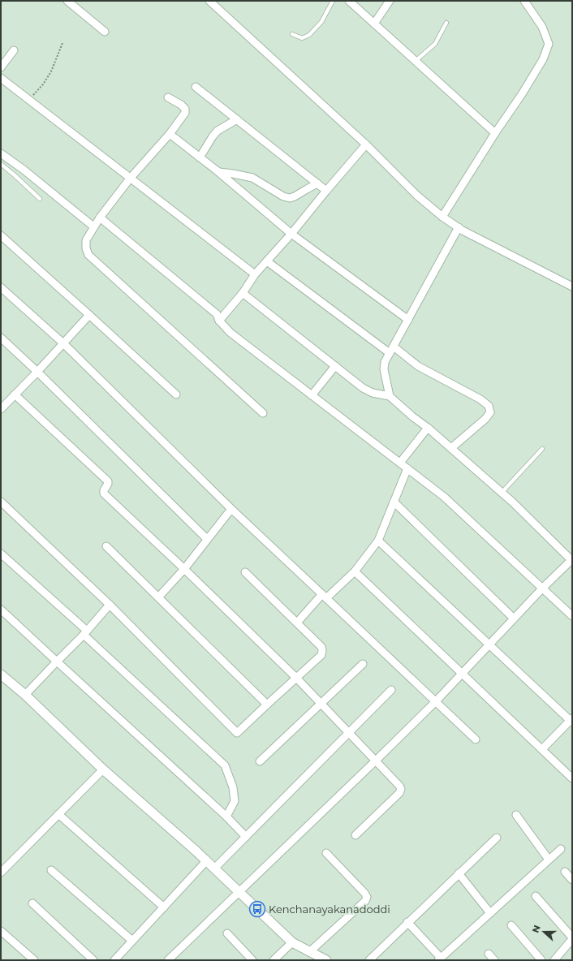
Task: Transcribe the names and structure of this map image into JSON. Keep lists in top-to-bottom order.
{
  "places": {
    "bus stop": ["Kenchanayakanadoddi"]
  },
  "north": "left"
}
